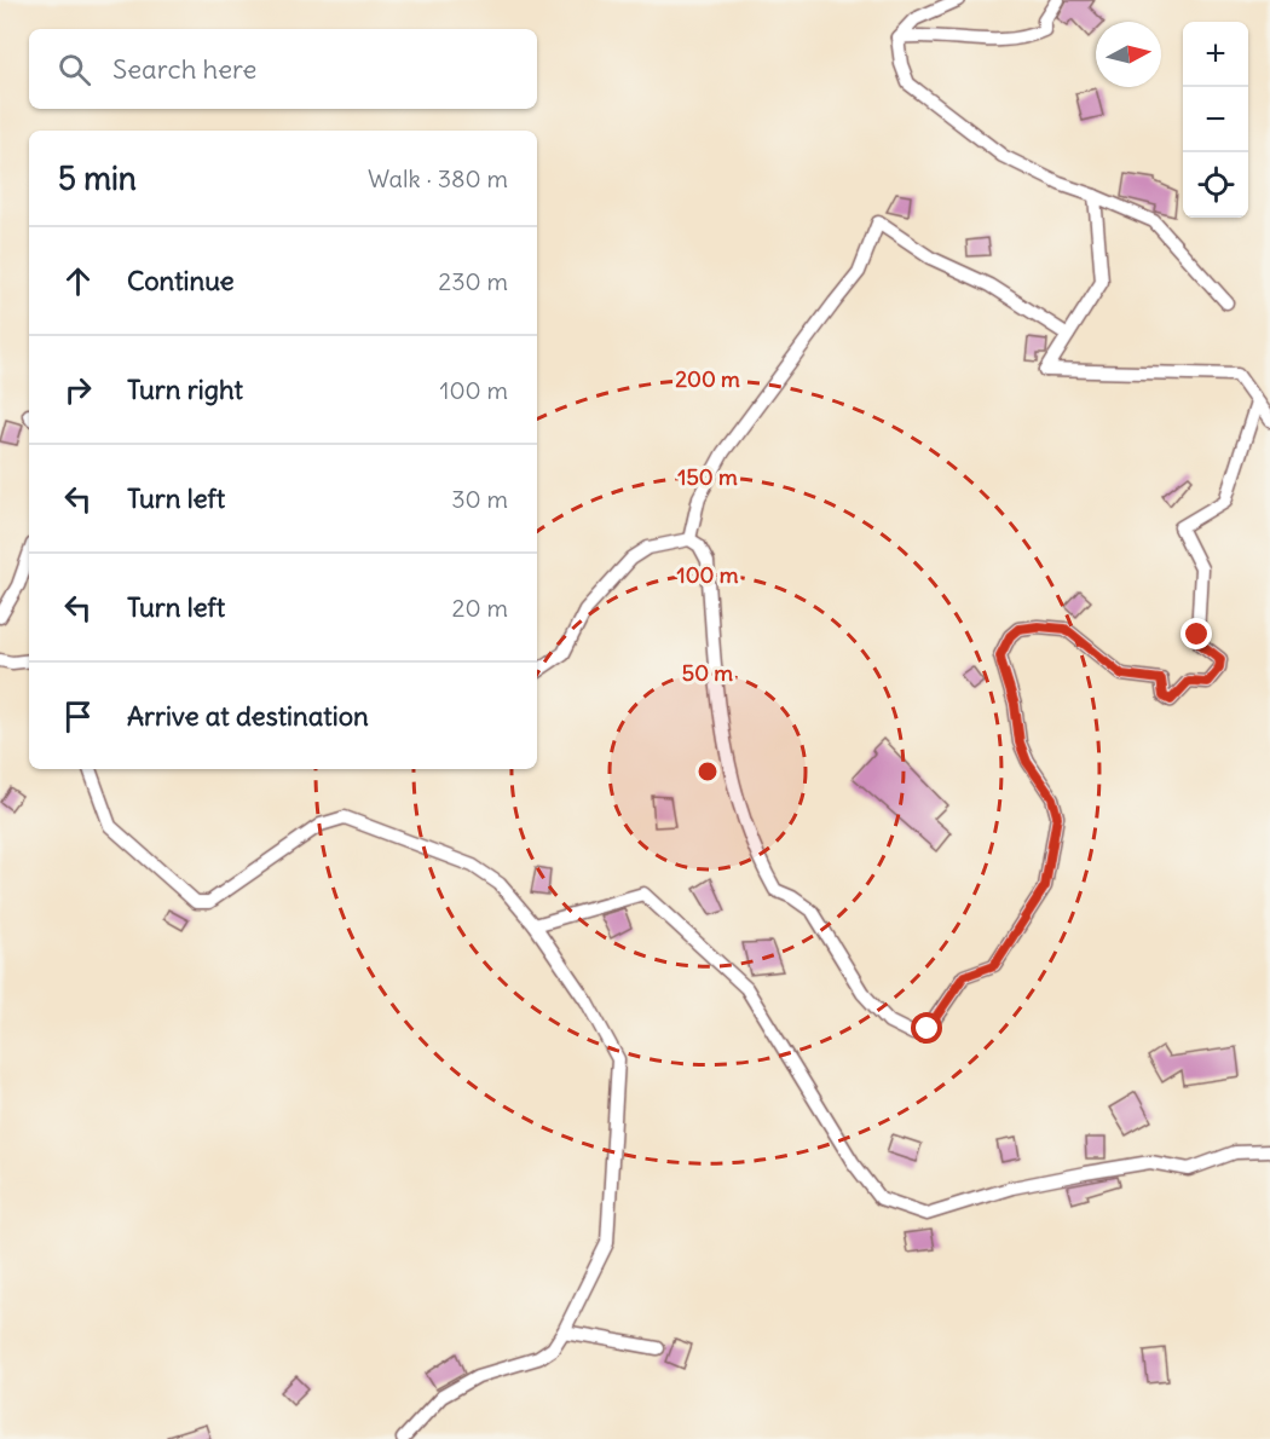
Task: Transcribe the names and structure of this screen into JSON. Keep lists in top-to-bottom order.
{
  "north": "right",
  "page": {
    "map_buttons": ["+", "−"],
    "search": "Search here",
    "heading": ["5 min", "Walk · 380 m"],
    "list": [
      ["Continue", "230 m"],
      ["Turn right", "100 m"],
      ["Turn left", "30 m"],
      ["Turn left", "20 m"],
      "Arrive at destination"
    ]
  },
  "rings": [
    "200 m",
    "150 m",
    "100 m",
    "50 m"
  ]
}
